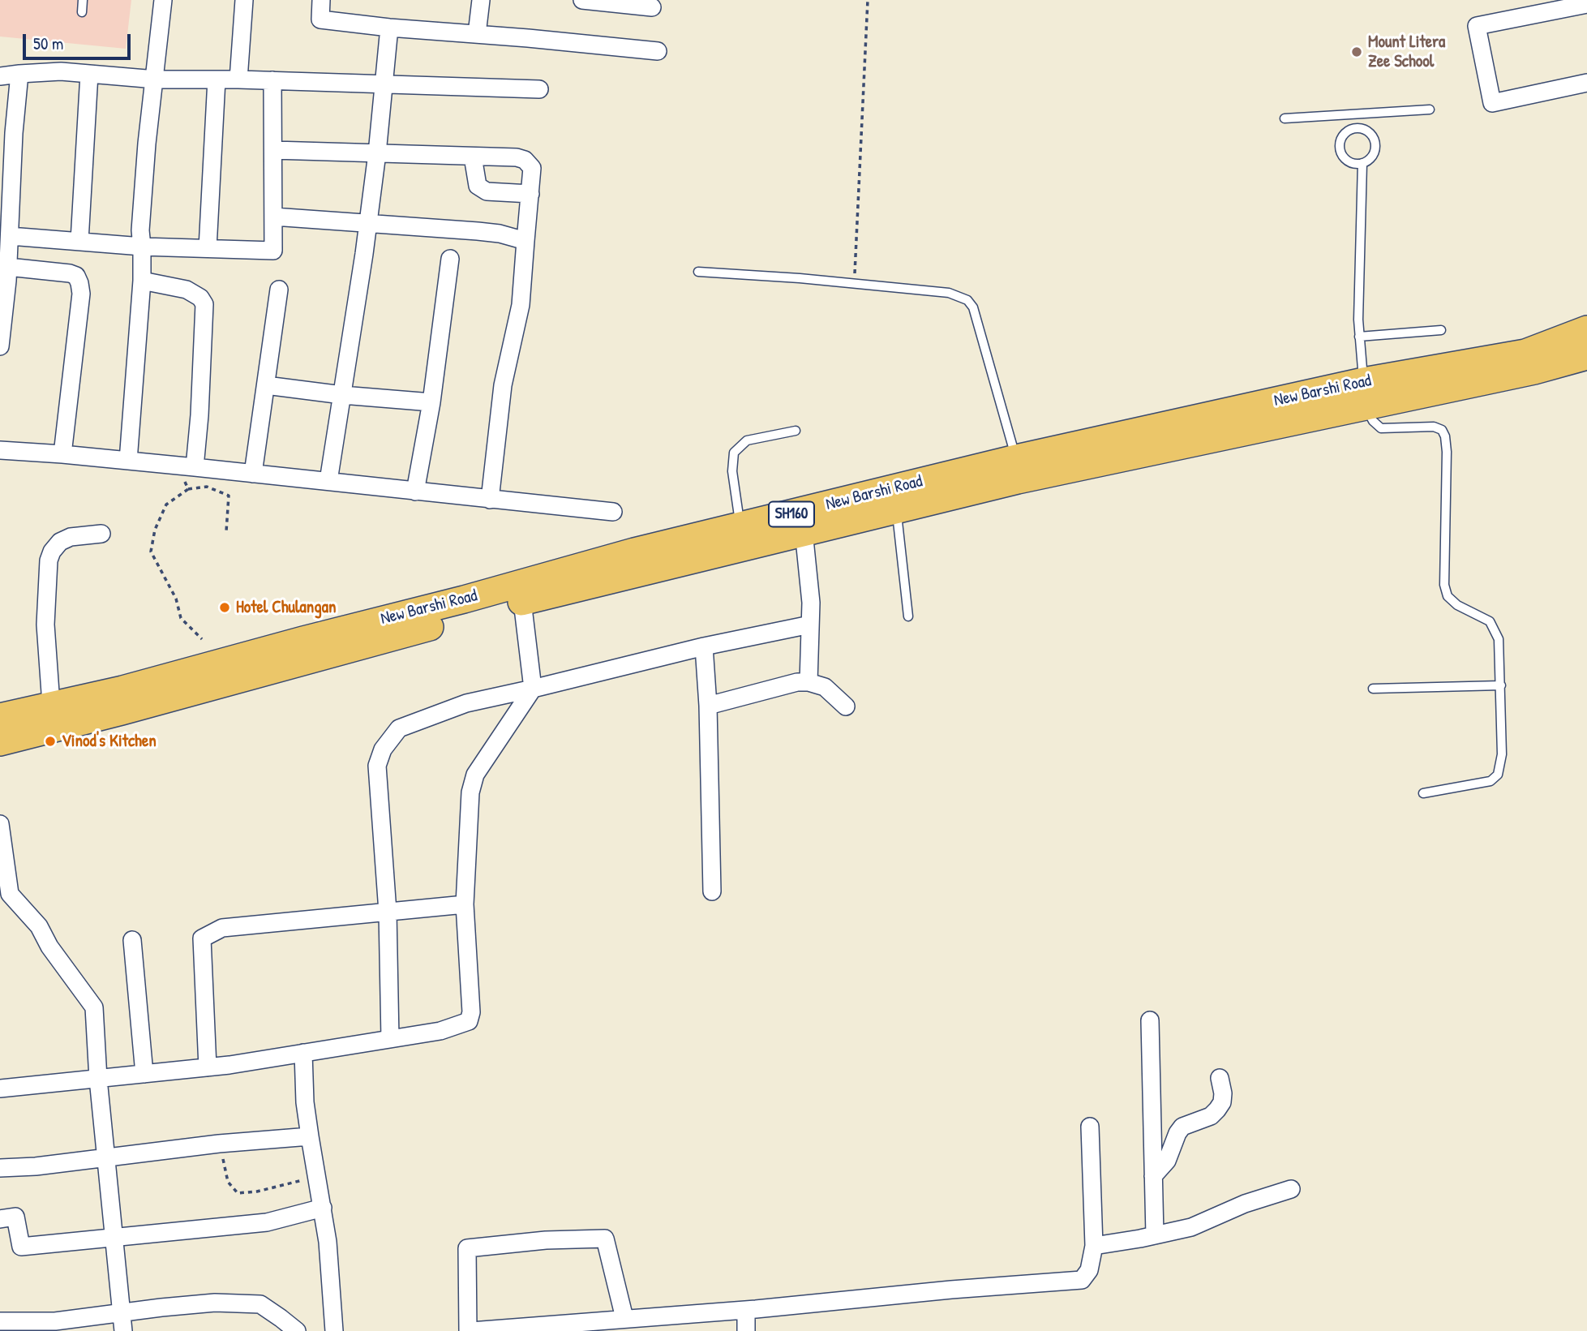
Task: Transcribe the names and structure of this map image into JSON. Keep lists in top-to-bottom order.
{
  "streets": {
    "main road": ["New Barshi Road", "SH160"]
  },
  "places": ["Mount Litera Zee School", "Hotel Chulangan", "Vinod's Kitchen"],
  "scale_bar": "50 m"
}
